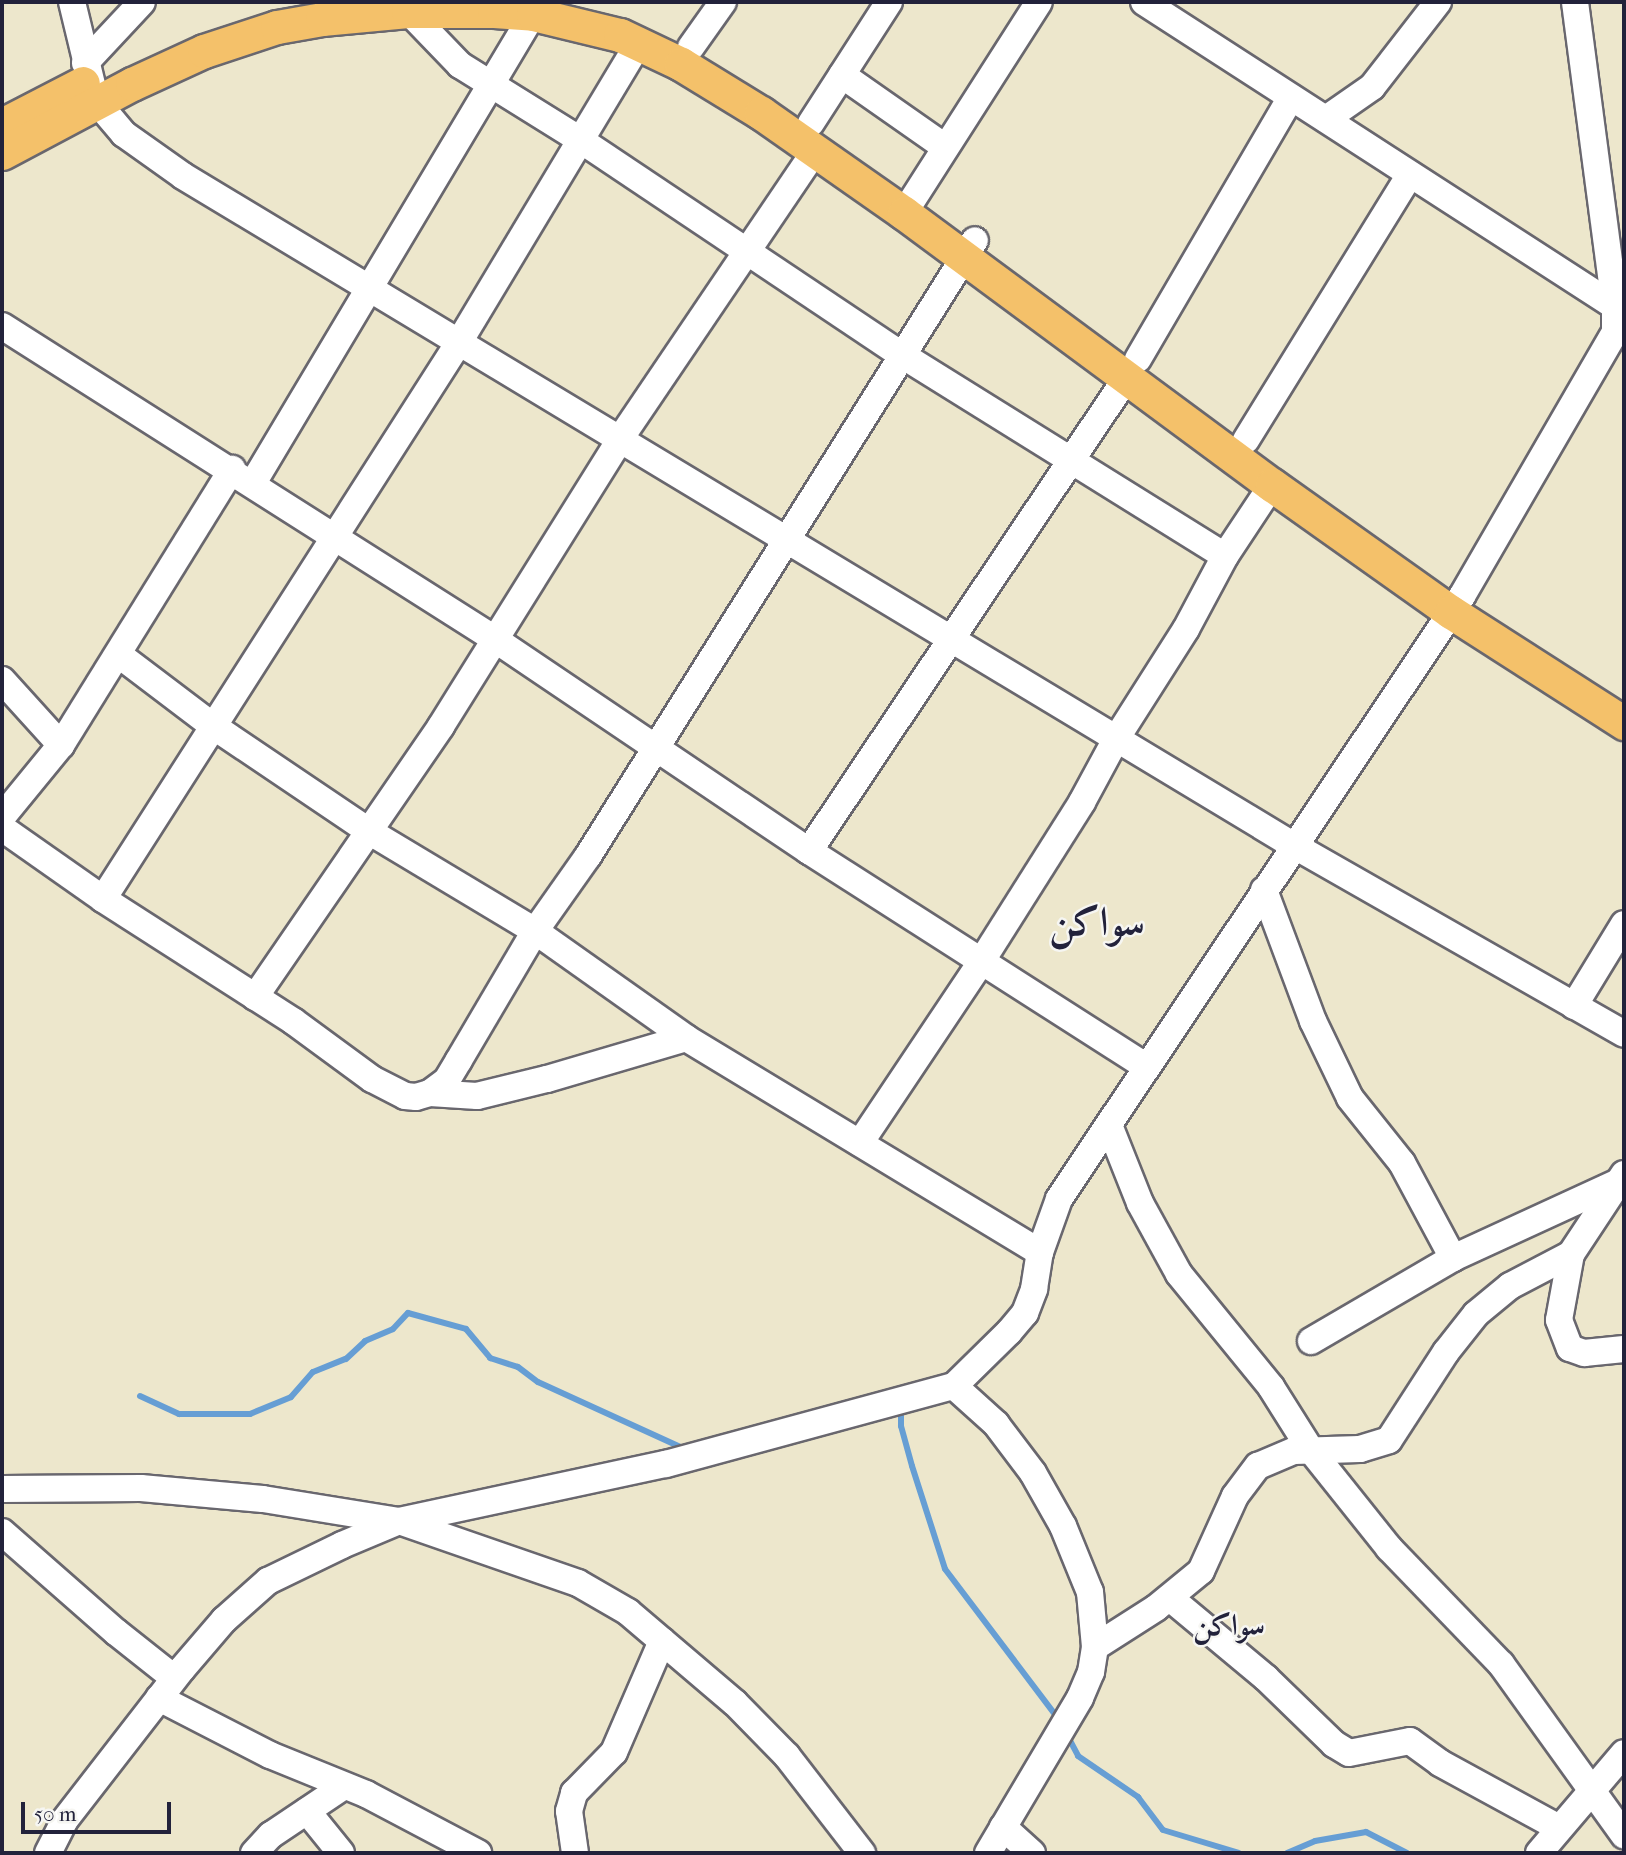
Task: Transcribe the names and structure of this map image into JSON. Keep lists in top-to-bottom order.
{
  "districts": ["سواكن", "سواكن"],
  "scale_bar": "50 m"
}
